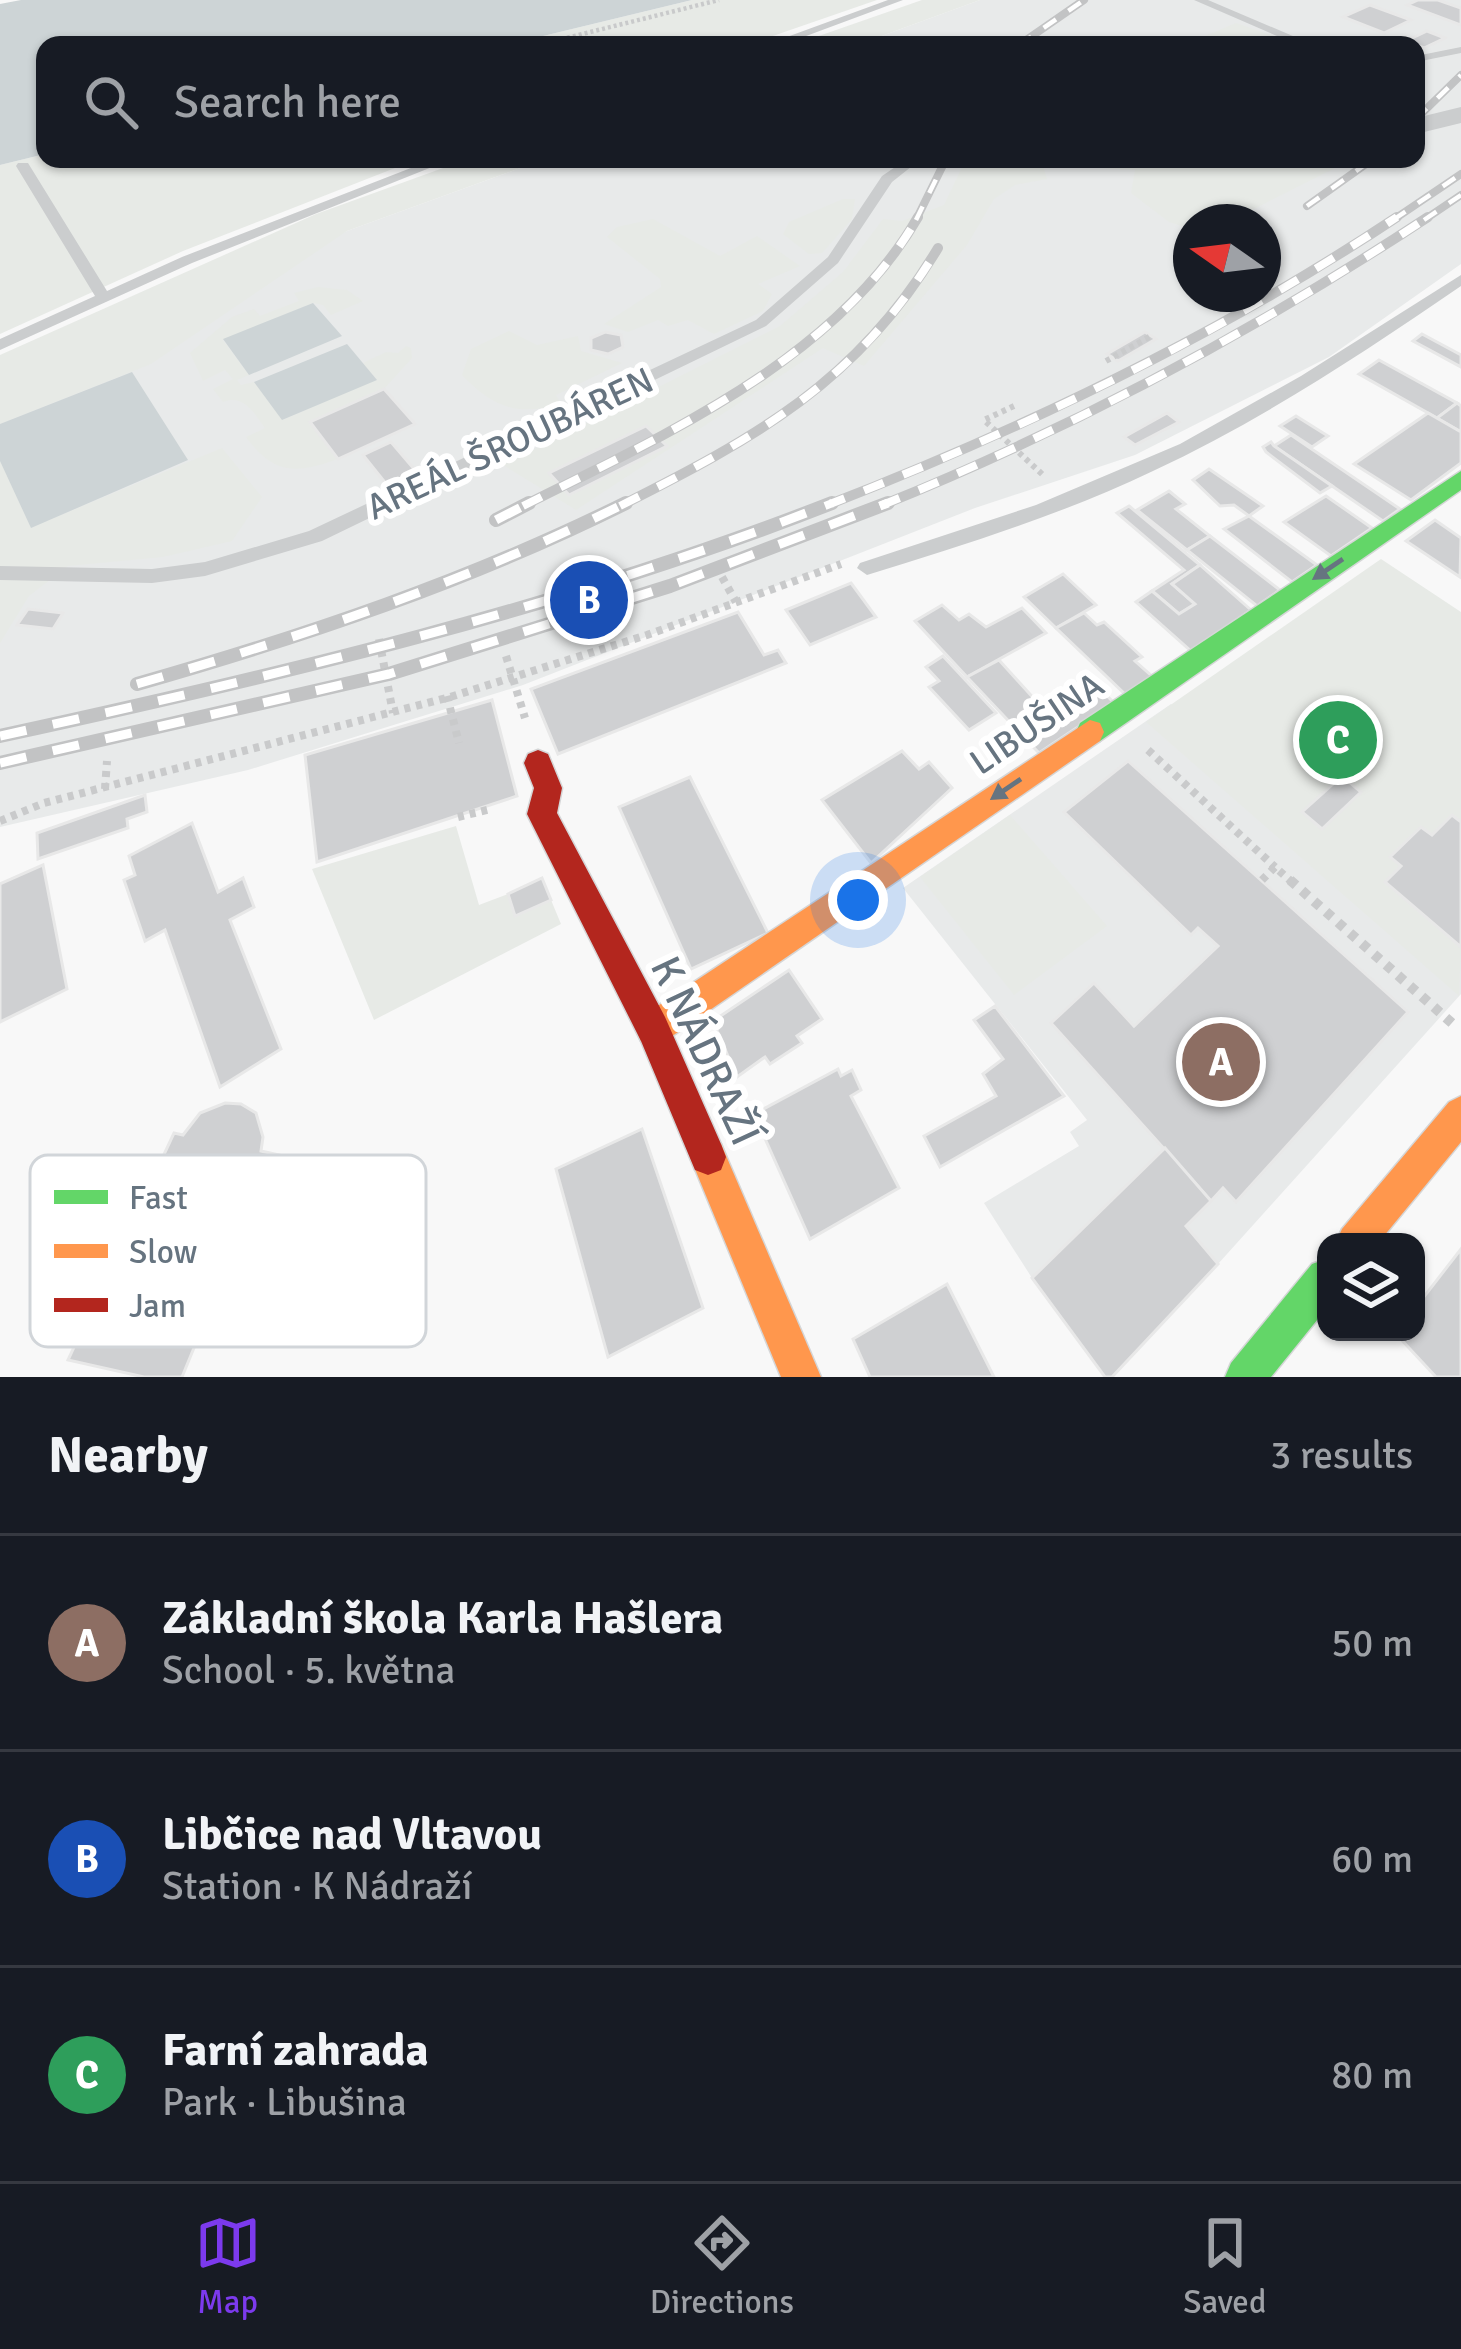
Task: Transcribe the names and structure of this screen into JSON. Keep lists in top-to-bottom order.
{
  "streets": {
    "street": ["LIBUŠINA", "K NÁDRAŽÍ"],
    "lane": ["AREÁL ŠROUBÁREN"]
  },
  "crossings": [
    ["LIBUŠINA", "K NÁDRAŽÍ"]
  ],
  "one_way": ["LIBUŠINA"],
  "legend": ["Fast", "Slow", "Jam"],
  "north": "left",
  "page": {
    "search": "Search here",
    "pins": ["B", "C", "A"],
    "heading": ["Nearby", "3 results"],
    "list": [
      {
        "mark": "A",
        "name": "Základní škola Karla Hašlera",
        "note": "School · 5. května",
        "value": "50 m"
      },
      {
        "mark": "B",
        "name": "Libčice nad Vltavou",
        "note": "Station · K Nádraží",
        "value": "60 m"
      },
      {
        "mark": "C",
        "name": "Farní zahrada",
        "note": "Park · Libušina",
        "value": "80 m"
      }
    ],
    "nav": ["Map", "Directions", "Saved"]
  }
}
